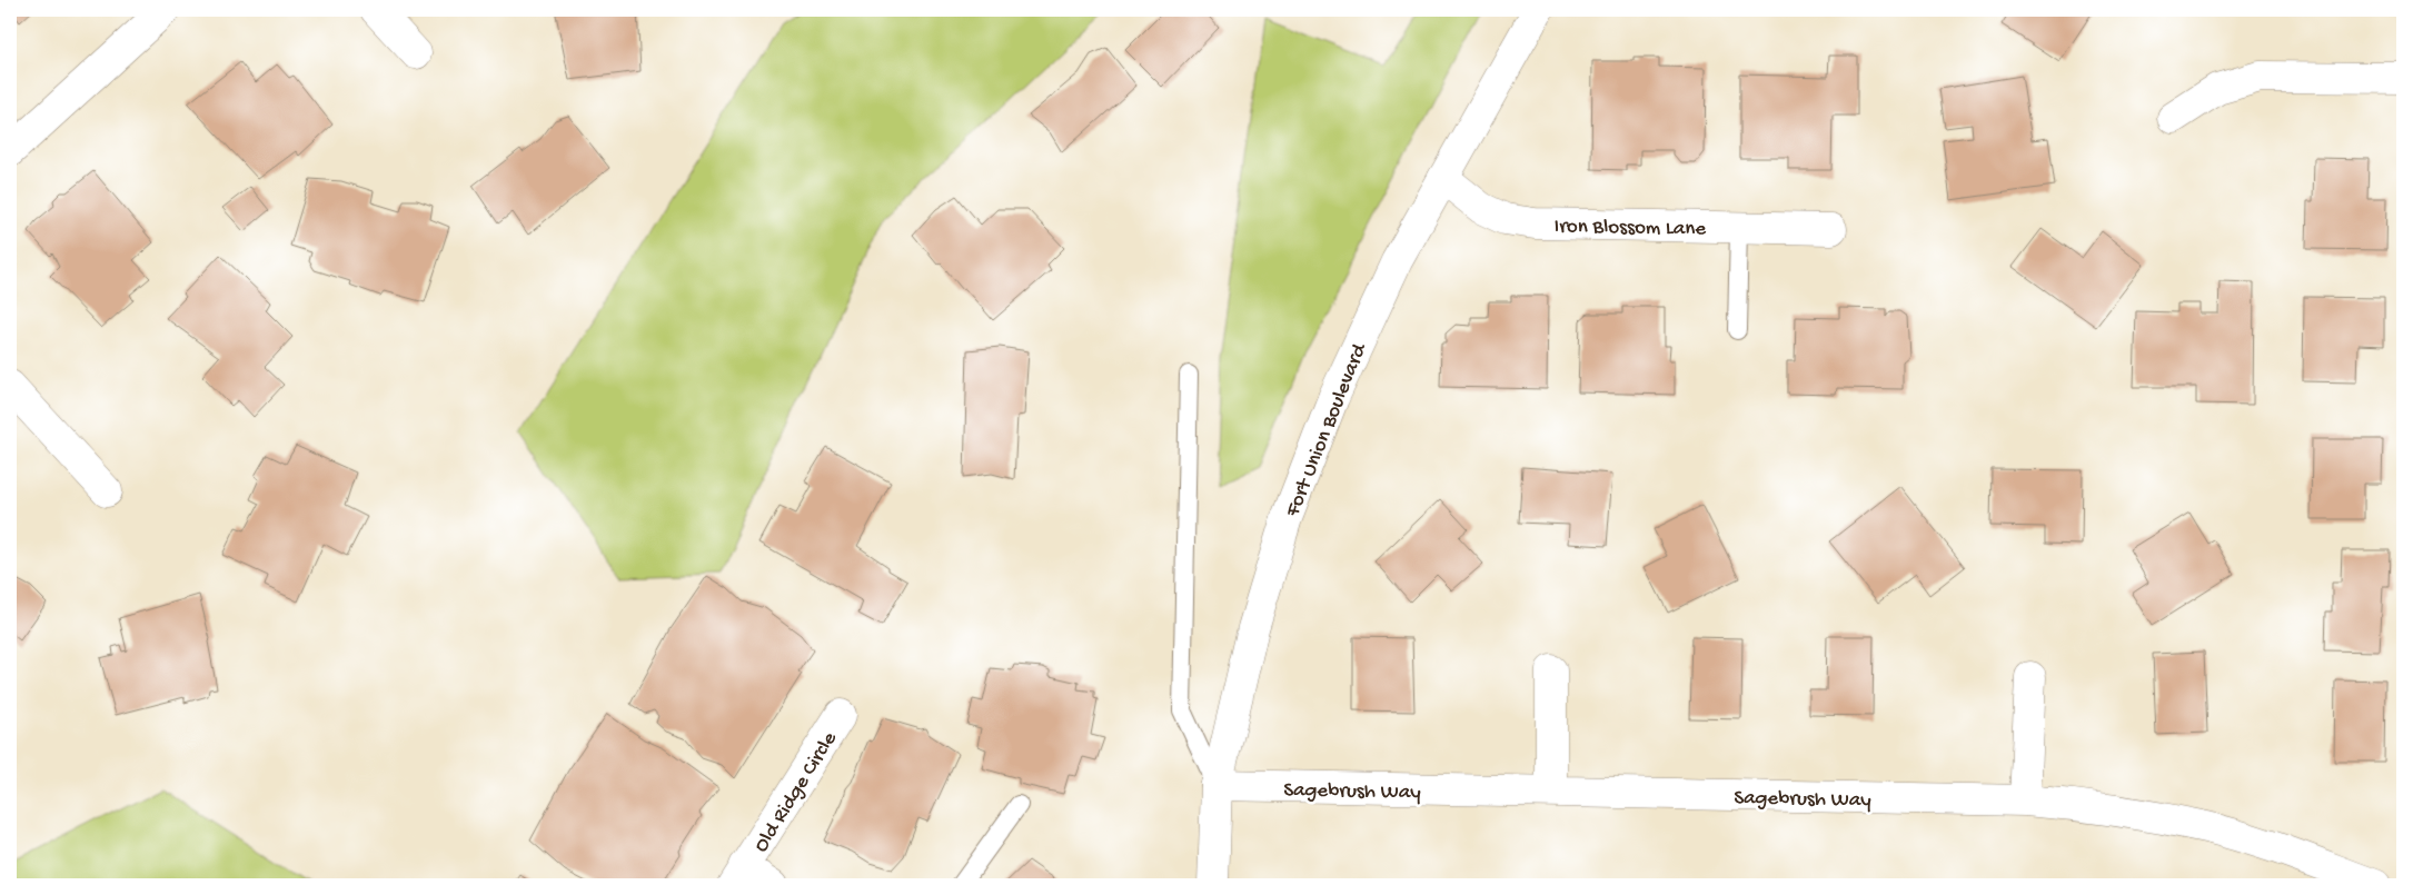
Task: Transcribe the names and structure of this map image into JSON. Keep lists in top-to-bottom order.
{
  "streets": {
    "street": [
      "Iron Blossom Lane",
      "Fort Union Boulevard",
      "Sagebrush Way",
      "Old Ridge Circle"
    ]
  },
  "crossings": [
    ["Iron Blossom Lane", "Fort Union Boulevard"],
    ["Fort Union Boulevard", "Sagebrush Way"]
  ]
}
